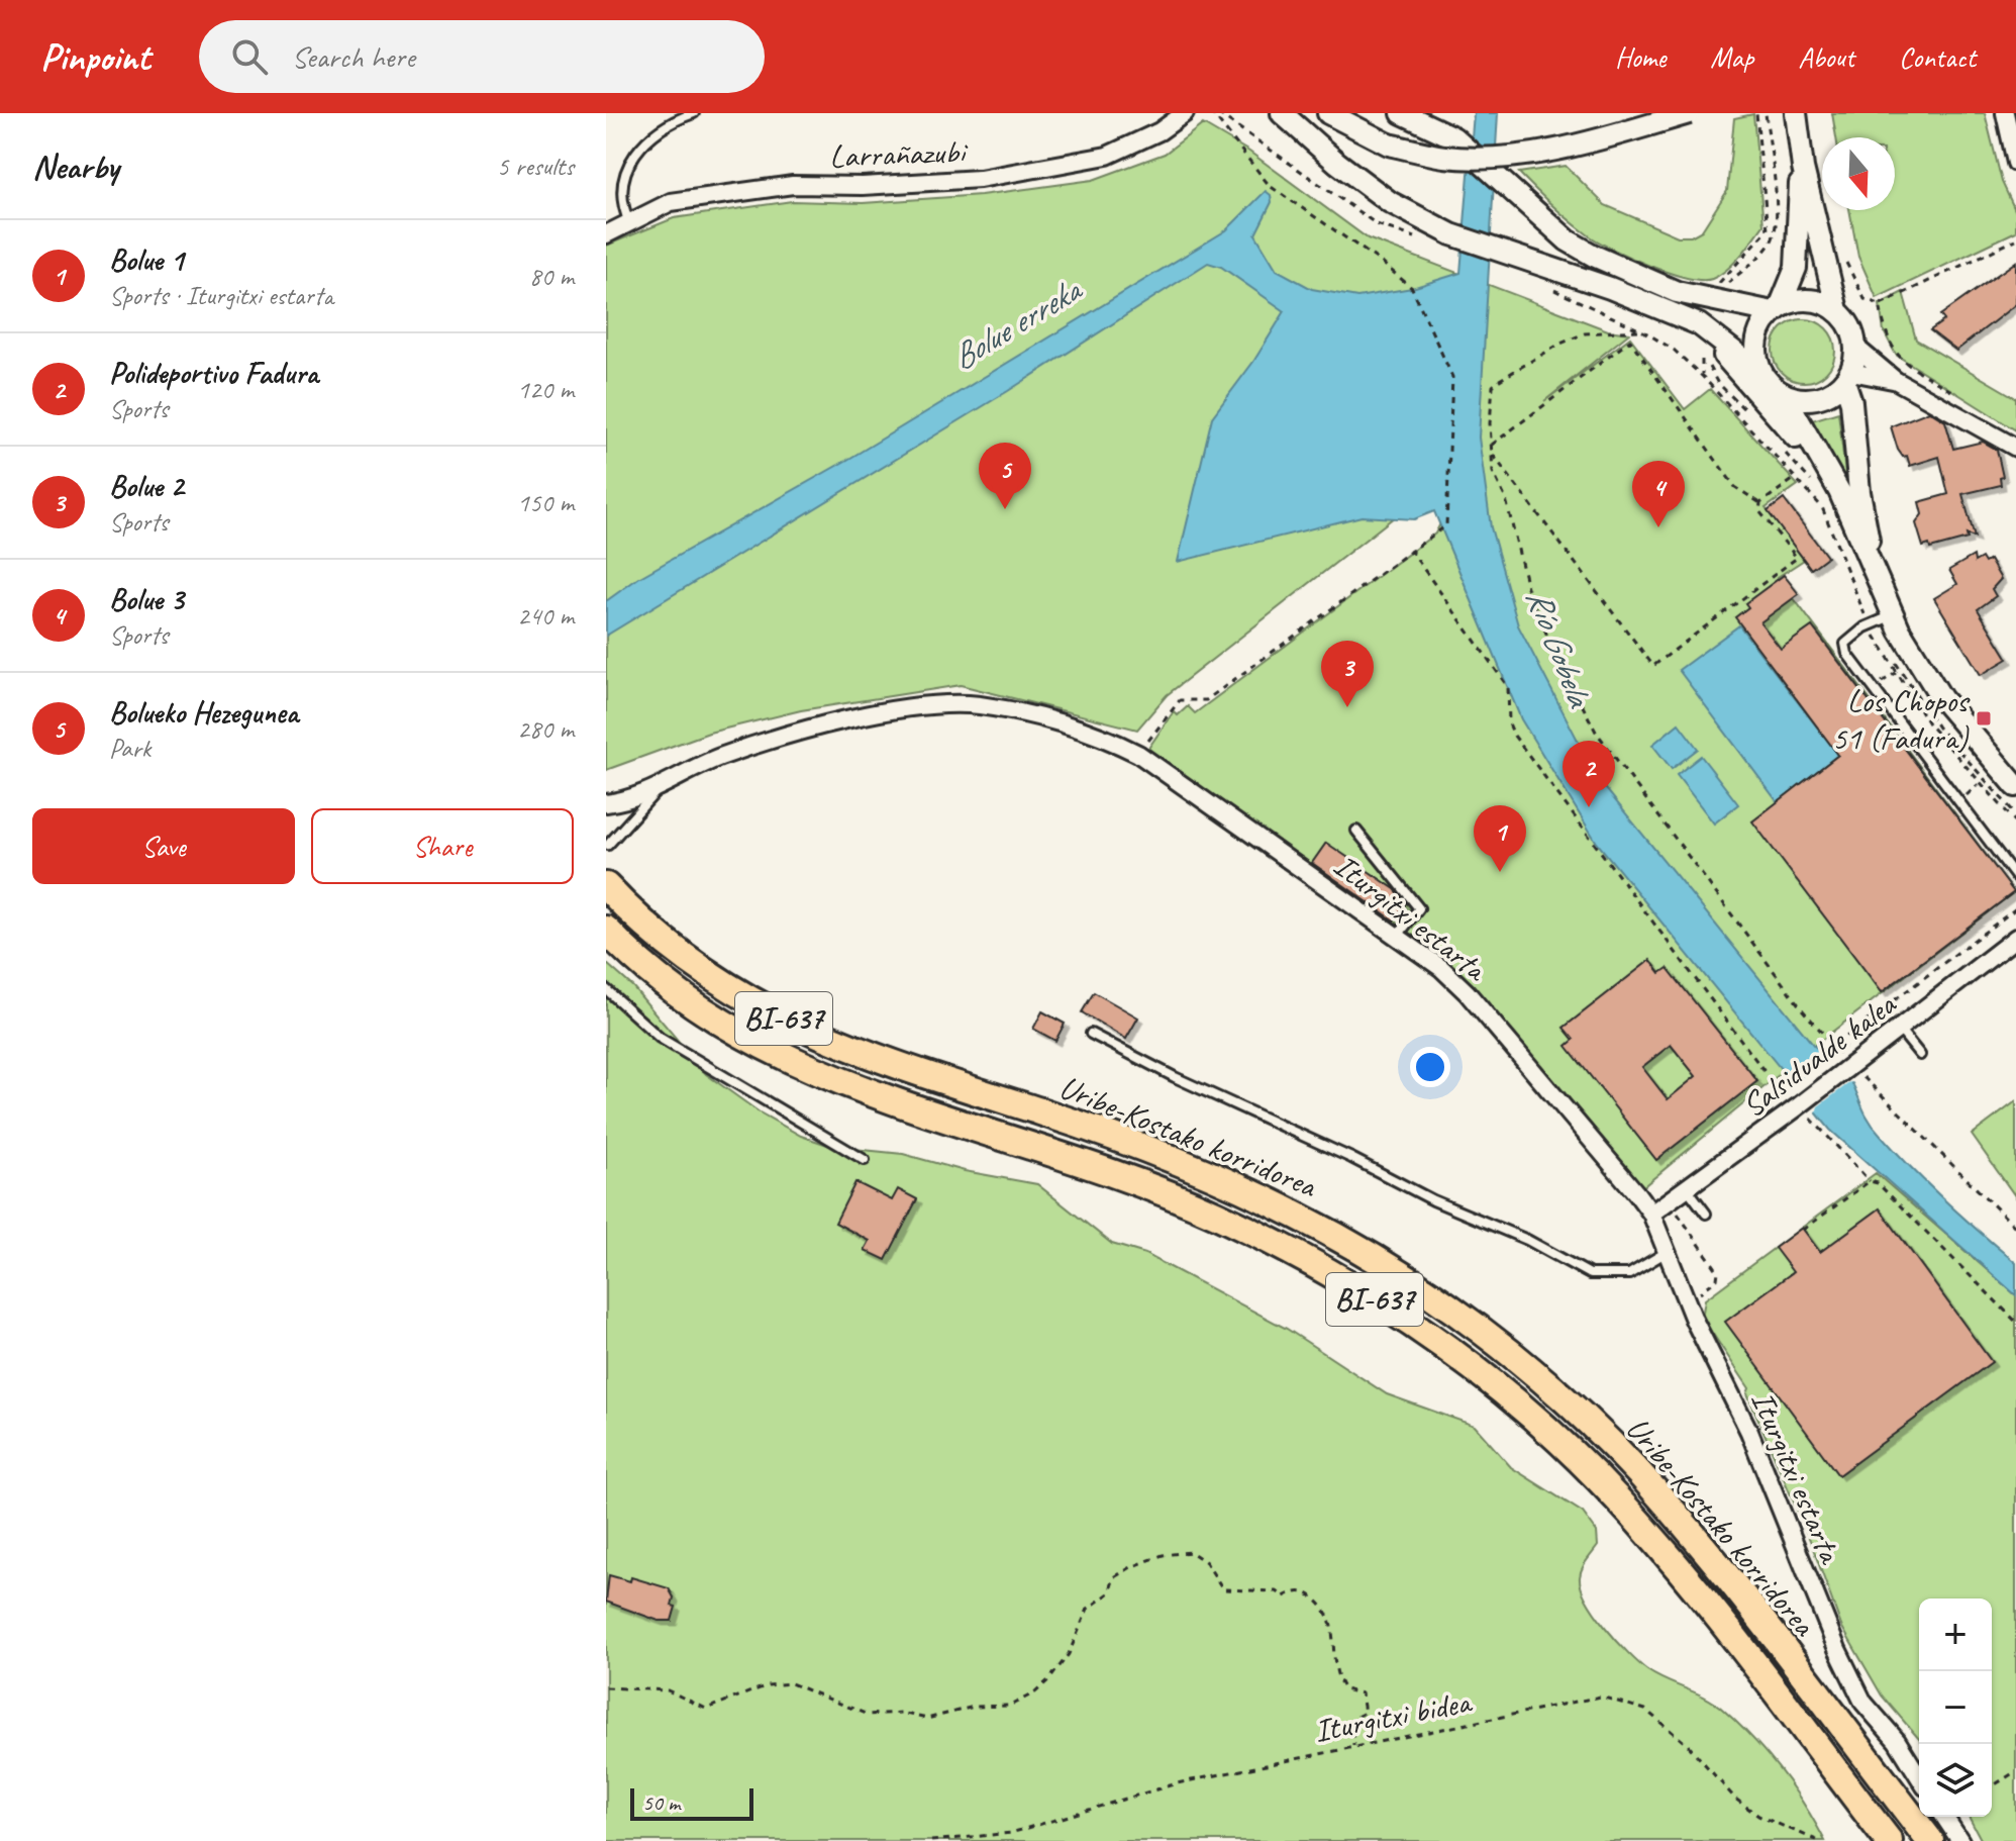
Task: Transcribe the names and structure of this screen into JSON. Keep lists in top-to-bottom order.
{
  "streets": {
    "highway": ["BI-637", "Uribe-Kostako korridorea"],
    "street": ["Larrañazubi", "Iturgitxi estarta", "Salsidualde kalea"],
    "path": ["Iturgitxi bidea"]
  },
  "crossings": [
    ["Iturgitxi estarta", "Salsidualde kalea"]
  ],
  "water": ["Bolue erreka", "Río Gobela"],
  "places": {
    "transit": ["Los Chopos 51 (Fadura)"]
  },
  "scale_bar": "50 m",
  "north": "bottom",
  "page": {
    "header": "Pinpoint",
    "search": "Search here",
    "nav": [
      "Home",
      "Map",
      "About",
      "Contact"
    ],
    "heading": ["Nearby", "5 results"],
    "list": [
      {
        "mark": "1",
        "name": "Bolue 1",
        "note": "Sports · Iturgitxi estarta",
        "value": "80 m"
      },
      {
        "mark": "2",
        "name": "Polideportivo Fadura",
        "note": "Sports",
        "value": "120 m"
      },
      {
        "mark": "3",
        "name": "Bolue 2",
        "note": "Sports",
        "value": "150 m"
      },
      {
        "mark": "4",
        "name": "Bolue 3",
        "note": "Sports",
        "value": "240 m"
      },
      {
        "mark": "5",
        "name": "Bolueko Hezegunea",
        "note": "Park",
        "value": "280 m"
      }
    ],
    "pins": [
      "5",
      "4",
      "3",
      "2",
      "1"
    ],
    "buttons": ["Save", "Share"],
    "map_buttons": ["+", "−"],
    "scale": "50 m"
  }
}
